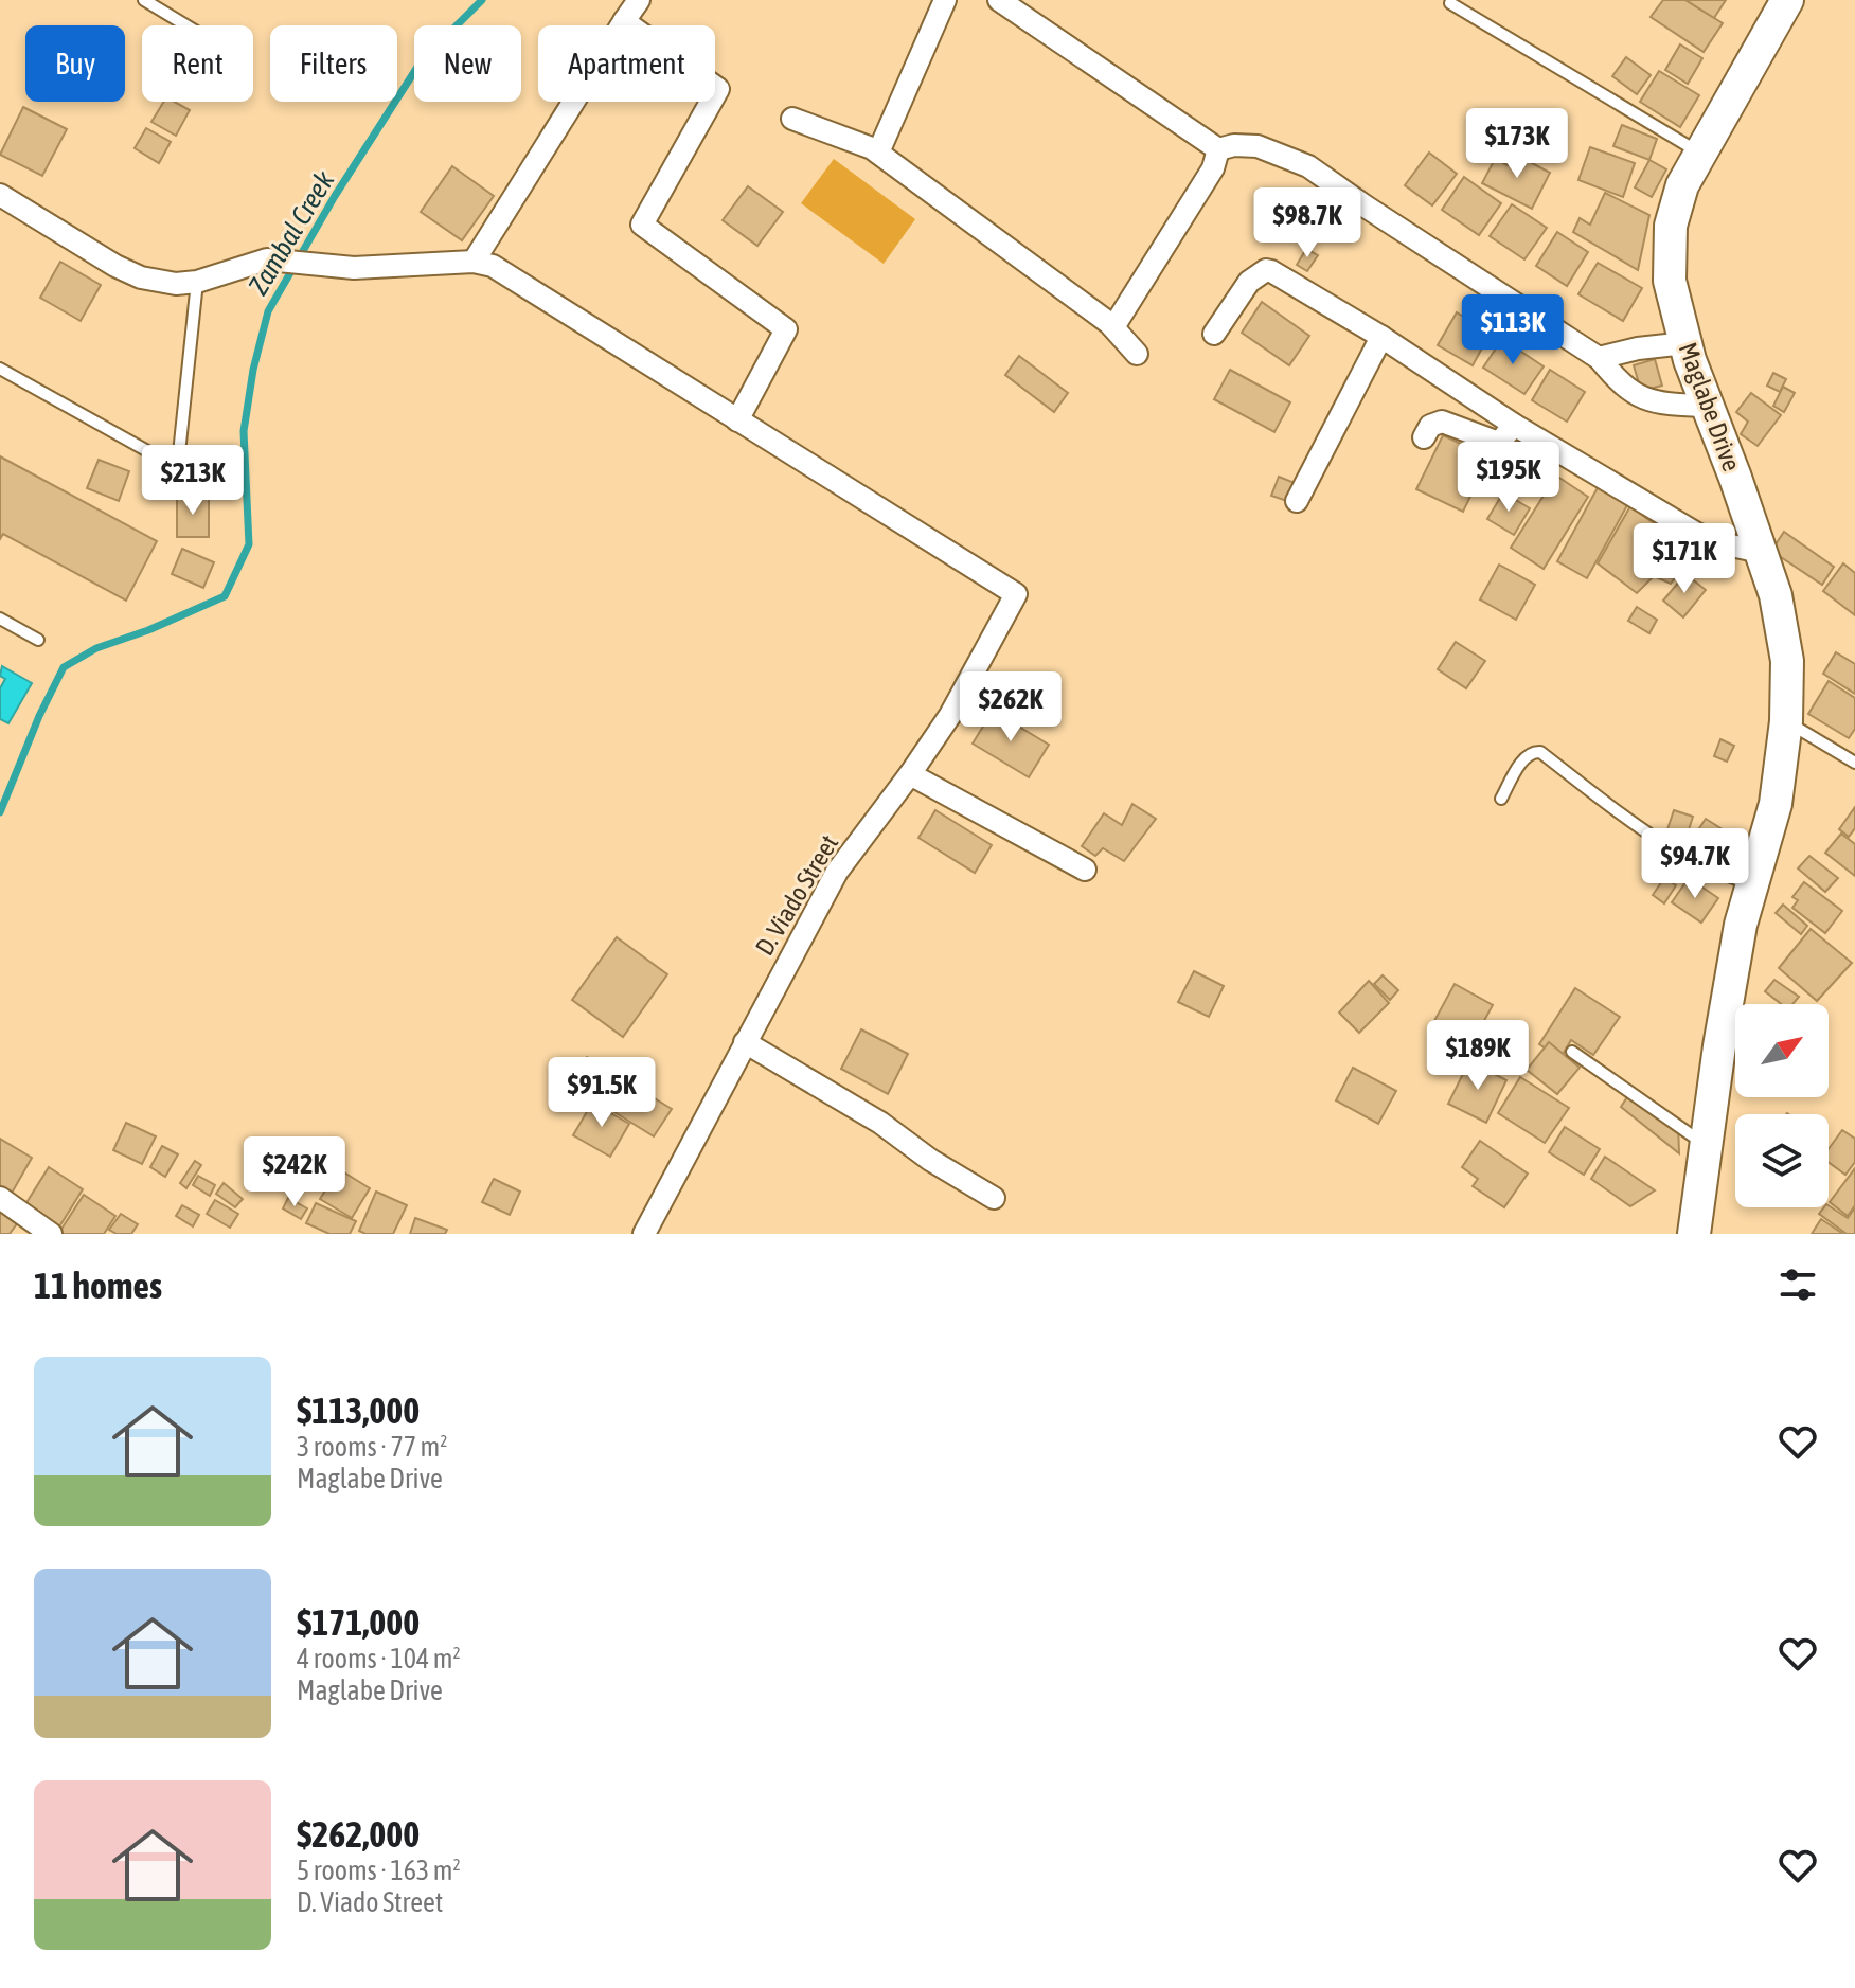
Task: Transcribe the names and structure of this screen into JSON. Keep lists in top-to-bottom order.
{
  "streets": {
    "main road": ["Maglabe Drive"],
    "street": ["D. Viado Street"]
  },
  "water": ["Zambal Creek"],
  "north": "top right",
  "page": {
    "chip": [
      "Buy",
      "Rent",
      "Filters",
      "New",
      "Apartment"
    ],
    "price": [
      "$173K",
      "$98.7K",
      "$113K",
      "$195K",
      "$213K",
      "$171K",
      "$262K",
      "$94.7K",
      "$189K",
      "$91.5K",
      "$242K"
    ],
    "heading": "11 homes",
    "list": [
      {
        "name": "$113,000",
        "note": "3 rooms · 77 m² · Maglabe Drive"
      },
      {
        "name": "$171,000",
        "note": "4 rooms · 104 m² · Maglabe Drive"
      },
      {
        "name": "$262,000",
        "note": "5 rooms · 163 m² · D. Viado Street"
      }
    ]
  }
}
